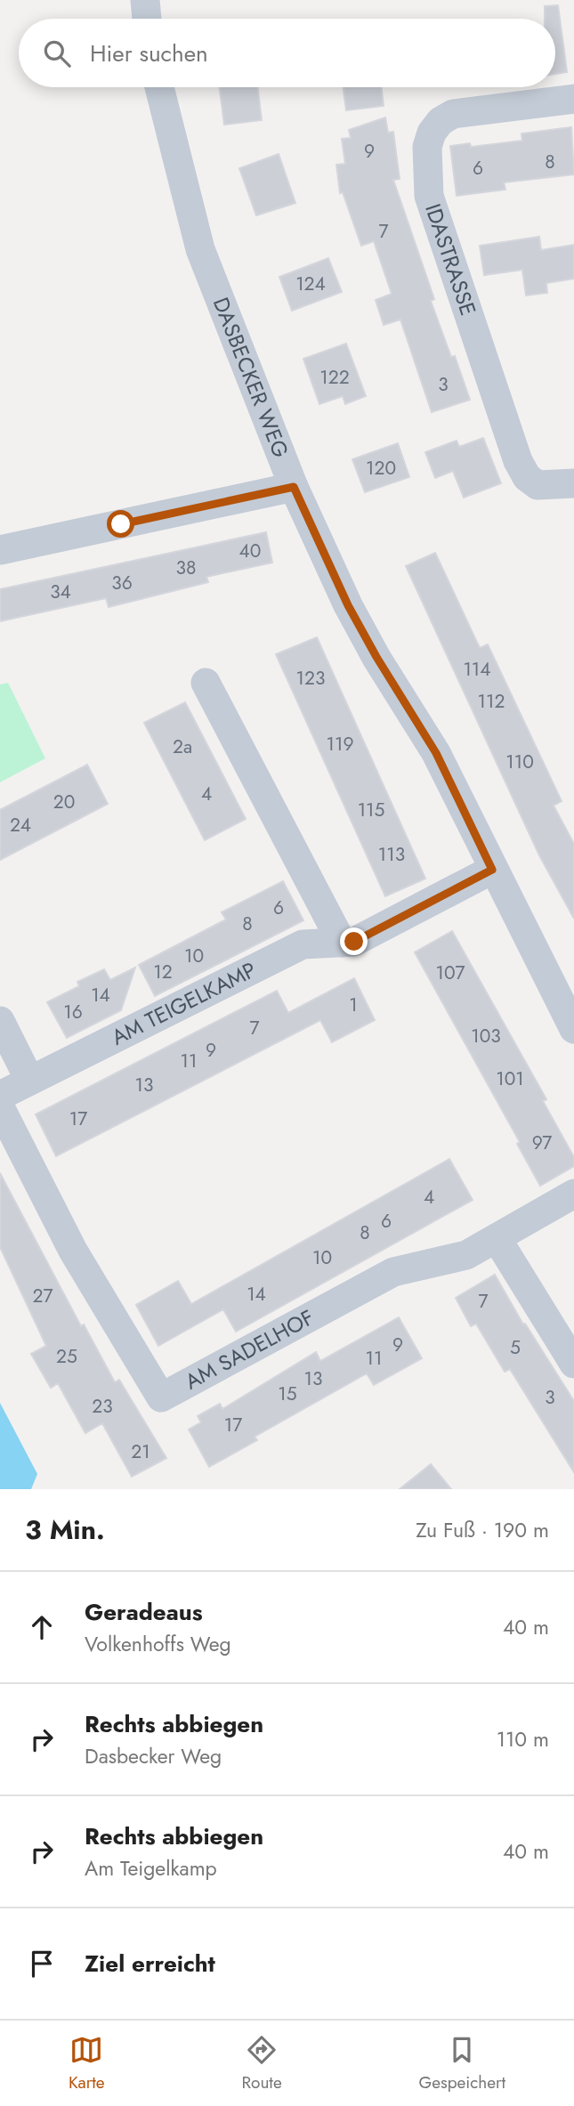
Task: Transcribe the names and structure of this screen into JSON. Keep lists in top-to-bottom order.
{
  "streets": {
    "street": [
      "IDASTRASSE",
      "DASBECKER WEG",
      "AM TEIGELKAMP",
      "AM SADELHOF"
    ]
  },
  "crossings": [
    ["DASBECKER WEG", "AM TEIGELKAMP"]
  ],
  "house_numbers": [
    "9",
    "8",
    "6",
    "7",
    "124",
    "122",
    "3",
    "120",
    "40",
    "38",
    "36",
    "34",
    "114",
    "123",
    "112",
    "119",
    "2a",
    "110",
    "4",
    "20",
    "115",
    "24",
    "113",
    "6",
    "8",
    "10",
    "12",
    "107",
    "14",
    "1",
    "16",
    "7",
    "103",
    "9",
    "11",
    "101",
    "13",
    "17",
    "97",
    "4",
    "6",
    "8",
    "10",
    "14",
    "27",
    "7",
    "9",
    "5",
    "25",
    "11",
    "13",
    "15",
    "3",
    "23",
    "17",
    "21"
  ],
  "page": {
    "search": "Hier suchen",
    "heading": ["3 Min.", "Zu Fuß · 190 m"],
    "list": [
      ["Geradeaus", "Volkenhoffs Weg", "40 m"],
      ["Rechts abbiegen", "Dasbecker Weg", "110 m"],
      ["Rechts abbiegen", "Am Teigelkamp", "40 m"],
      "Ziel erreicht"
    ],
    "nav": ["Karte", "Route", "Gespeichert"]
  }
}
